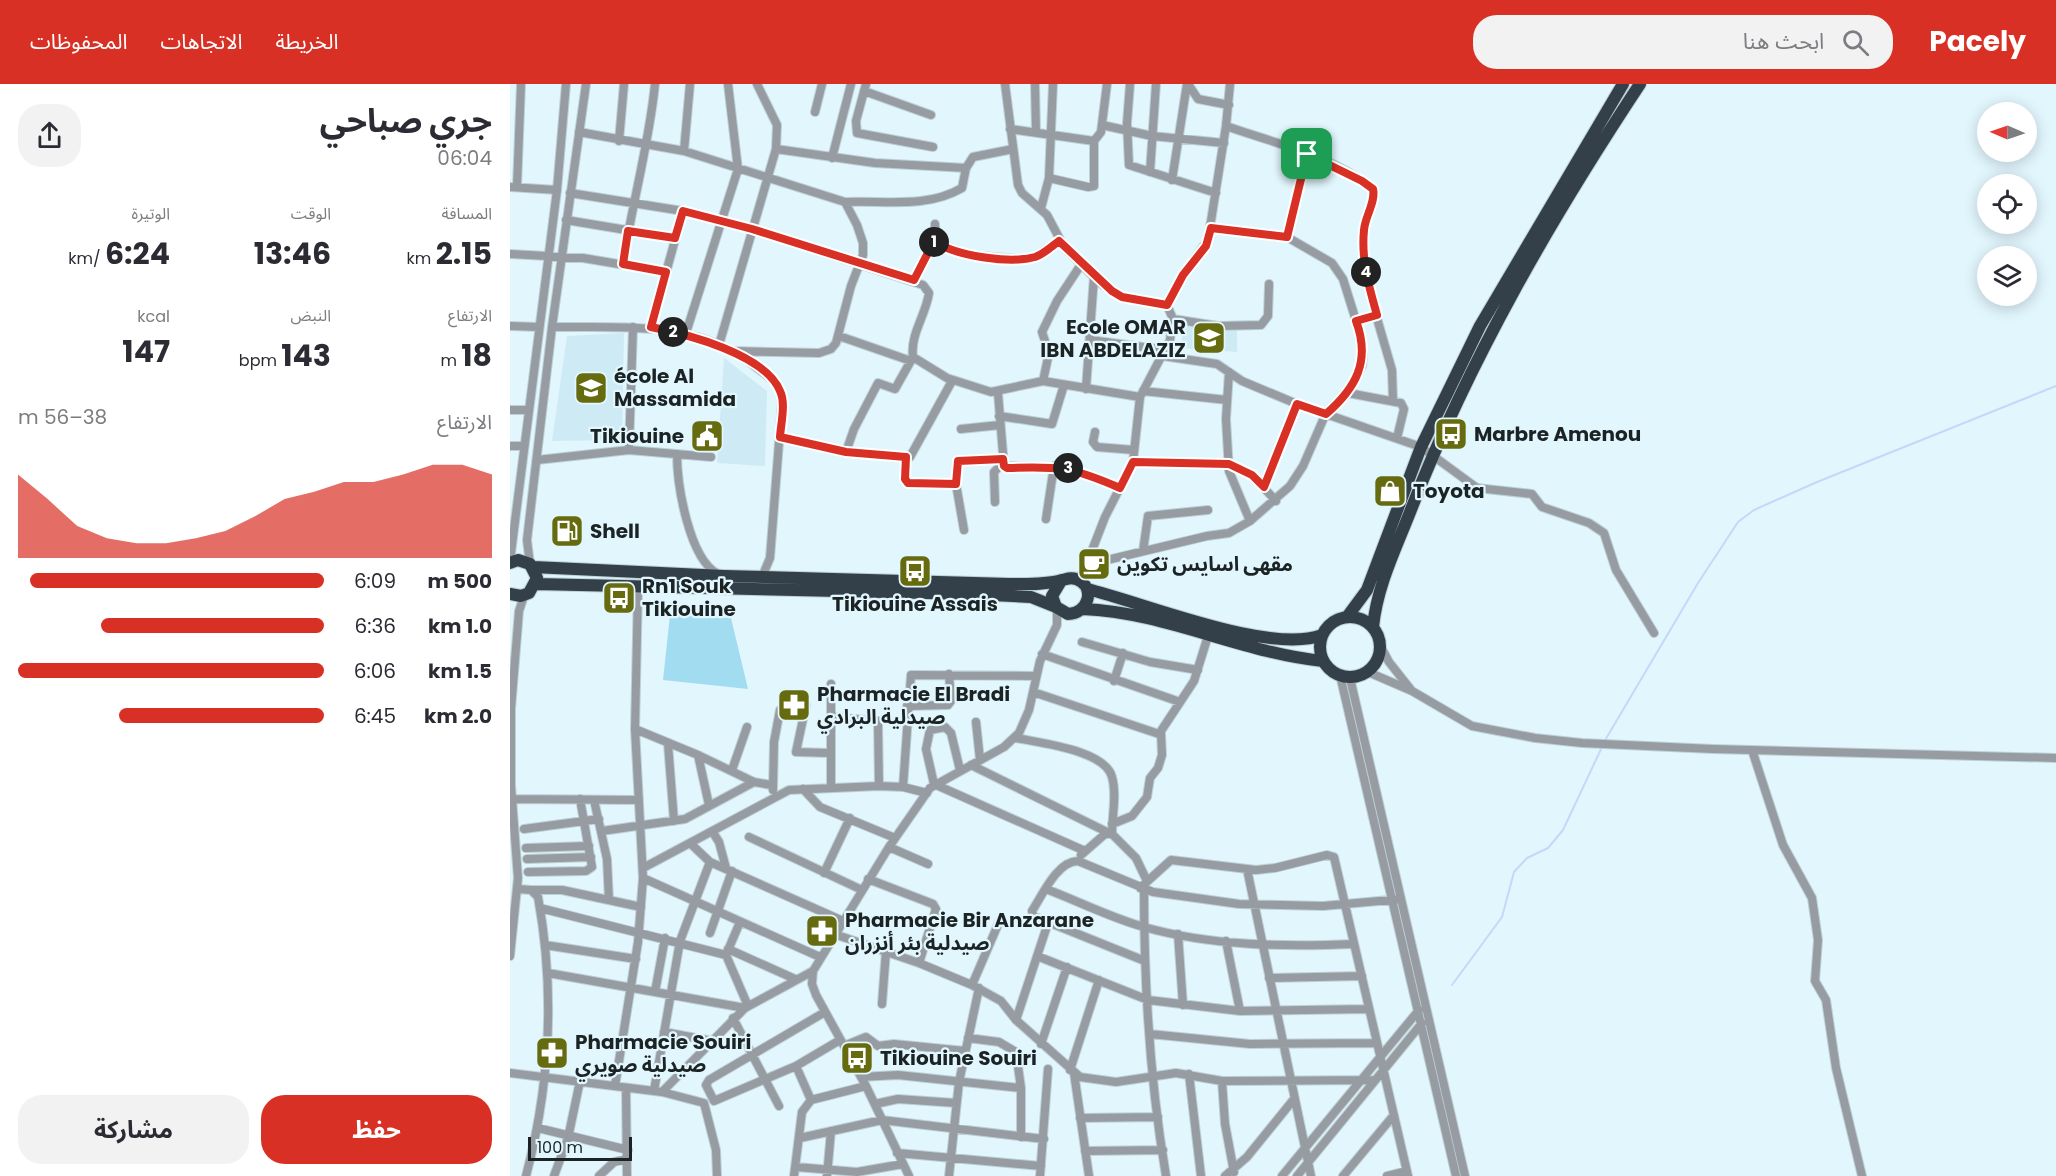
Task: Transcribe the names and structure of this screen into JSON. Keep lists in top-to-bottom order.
{
  "places": {
    "school or university": ["Ecole OMAR IBN ABDELAZIZ", "école Al Massamida"],
    "bus stop": [
      "Marbre Amenou",
      "Tikiouine Assais",
      "Rn1 Souk Tikiouine",
      "Tikiouine Souiri"
    ],
    "public building": ["Tikiouine"],
    "shop": ["Toyota"],
    "fuel station": ["Shell"],
    "cafe": ["مقهى اسايس تكوين"],
    "pharmacy": ["Pharmacie El Bradi صيدلية البرادي", "Pharmacie Bir Anzarane صيدلية بئر أنزران", "Pharmacie Souiri صيدلية صويري"]
  },
  "scale_bar": "100 m",
  "north": "left",
  "page": {
    "header": "Pacely",
    "search": "ابحث هنا",
    "nav": ["الخريطة", "الاتجاهات", "المحفوظات"],
    "heading": ["جري صباحي", "06:04"],
    "stats": [
      ["المسافة", "2.15 km"],
      ["الوقت", "13:46"],
      ["الوتيرة", "6:24 /km"],
      ["الارتفاع", "18 m"],
      ["النبض", "143 bpm"],
      ["kcal", "147"]
    ],
    "pins": [
      "1",
      "4",
      "2",
      "3"
    ],
    "chart": ["الارتفاع", "38–56 m"],
    "list": [
      {
        "name": "500 m",
        "note": "6:09"
      },
      {
        "name": "1.0 km",
        "note": "6:36"
      },
      {
        "name": "1.5 km",
        "note": "6:06"
      },
      {
        "name": "2.0 km",
        "note": "6:45"
      }
    ],
    "buttons": ["حفظ", "مشاركة"],
    "scale": "100 m"
  }
}
